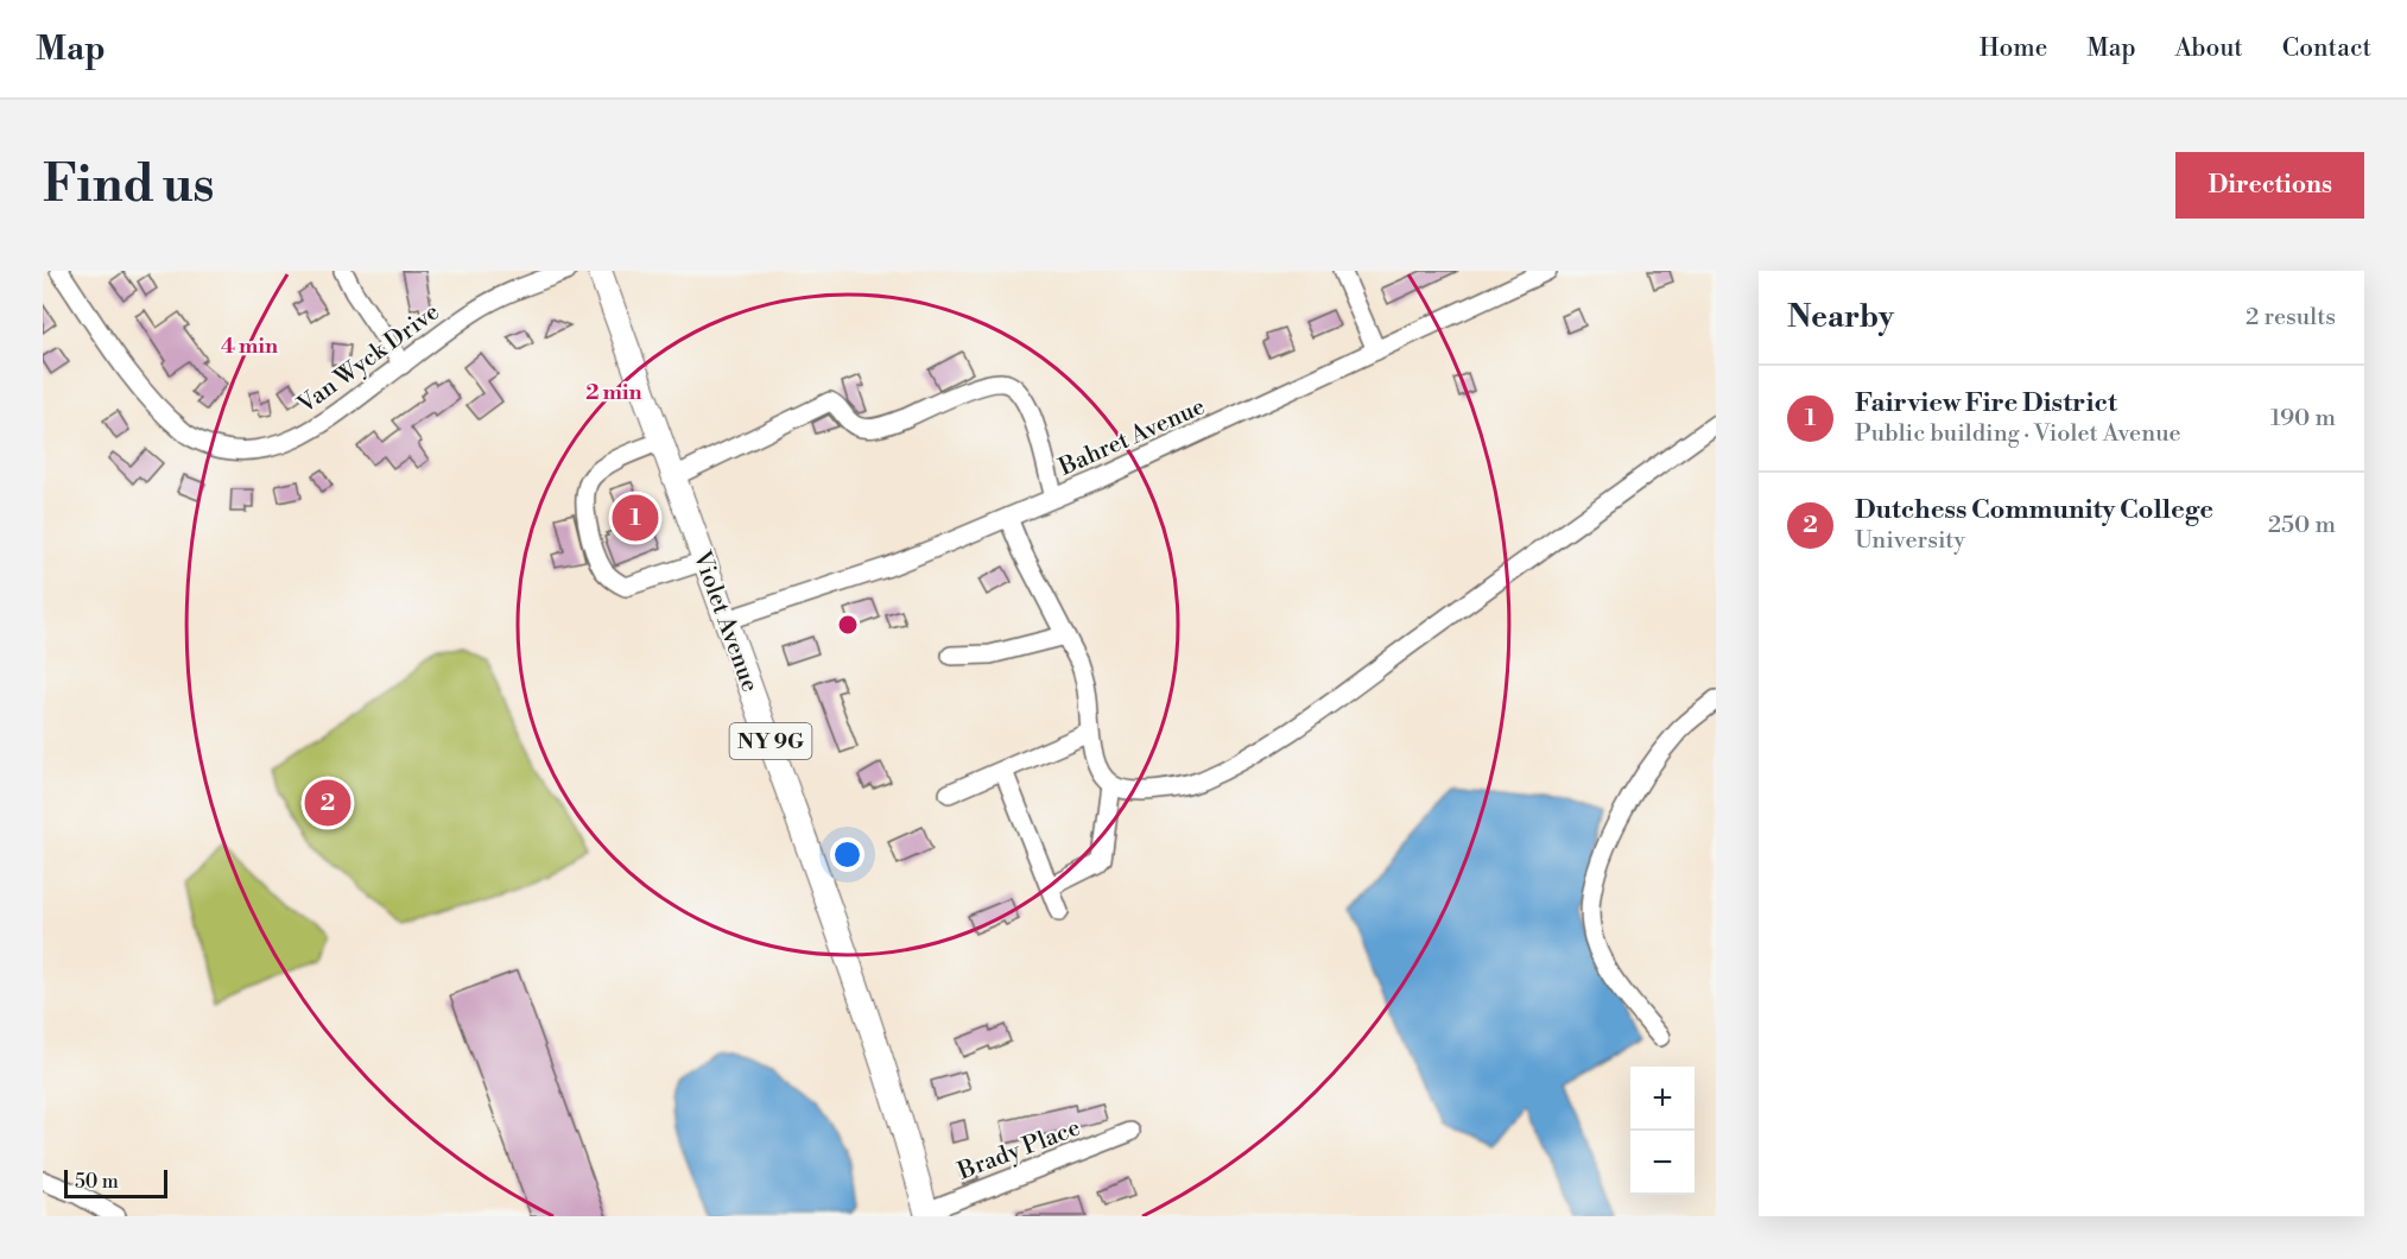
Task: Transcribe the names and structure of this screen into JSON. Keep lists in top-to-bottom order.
{
  "streets": {
    "main road": ["Violet Avenue", "NY 9G"],
    "street": ["Van Wyck Drive", "Bahret Avenue", "Brady Place"]
  },
  "crossings": [
    ["Bahret Avenue", "Violet Avenue"],
    ["Violet Avenue", "Brady Place"]
  ],
  "scale_bar": "50 m",
  "page": {
    "header": "Map",
    "nav": [
      "Home",
      "Map",
      "About",
      "Contact"
    ],
    "buttons": "Directions",
    "title": "Find us",
    "heading": ["Nearby", "2 results"],
    "list": [
      {
        "mark": "1",
        "name": "Fairview Fire District",
        "note": "Public building · Violet Avenue",
        "value": "190 m"
      },
      {
        "mark": "2",
        "name": "Dutchess Community College",
        "note": "University",
        "value": "250 m"
      }
    ],
    "pins": ["1", "2"],
    "map_buttons": ["+", "−"],
    "scale": "50 m"
  },
  "rings": ["4 min", "2 min"]
}
